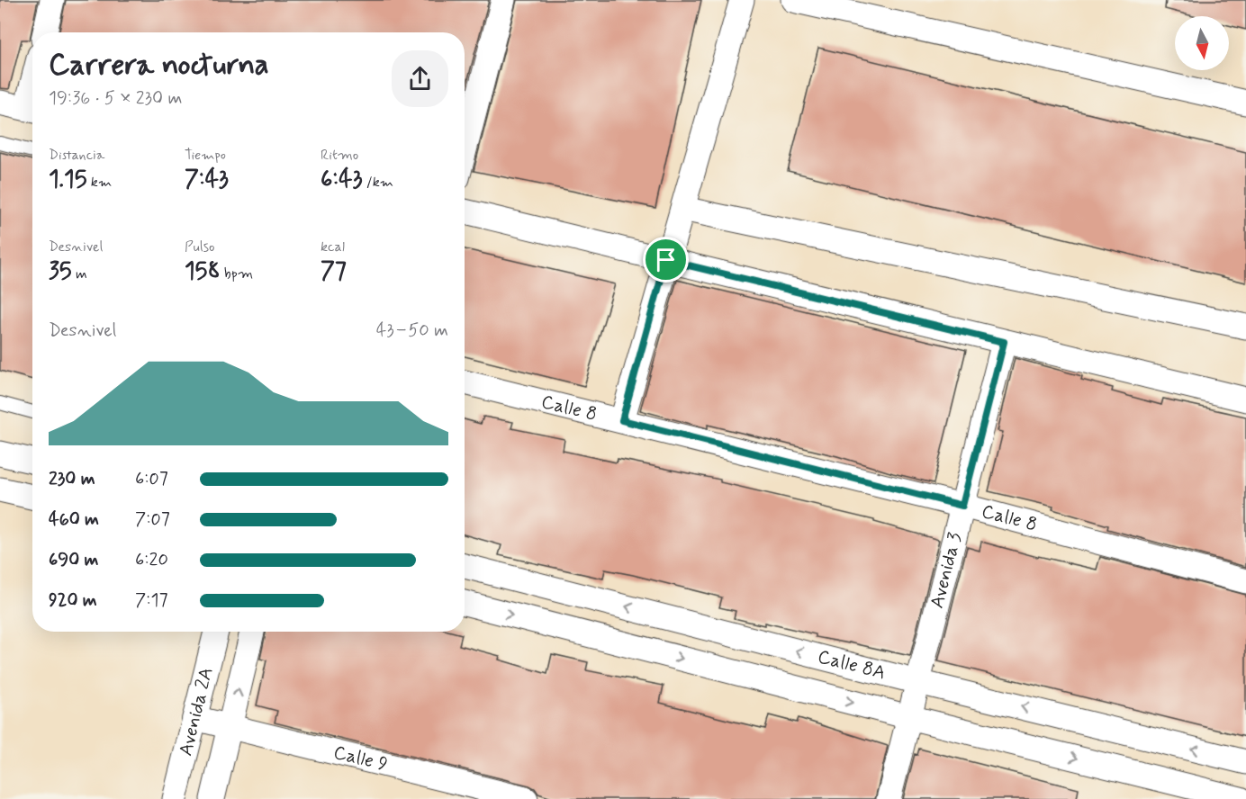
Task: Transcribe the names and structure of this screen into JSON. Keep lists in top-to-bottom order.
{
  "streets": {
    "street": [
      "Calle 8",
      "Avenida 3",
      "Calle 8A",
      "Avenida 2A",
      "Calle 9"
    ]
  },
  "crossings": [
    ["Calle 8", "Avenida 3"],
    ["Avenida 3", "Calle 8A"],
    ["Avenida 2A", "Calle 9"]
  ],
  "north": "bottom",
  "page": {
    "heading": ["Carrera nocturna", "19:36 · 5 × 230 m"],
    "stats": [
      ["Distancia", "1.15 km"],
      ["Tiempo", "7:43"],
      ["Ritmo", "6:43 /km"],
      ["Desnivel", "35 m"],
      ["Pulso", "158 bpm"],
      ["kcal", "77"]
    ],
    "chart": ["Desnivel", "43–50 m"],
    "list": [
      {
        "name": "230 m",
        "note": "6:07"
      },
      {
        "name": "460 m",
        "note": "7:07"
      },
      {
        "name": "690 m",
        "note": "6:20"
      },
      {
        "name": "920 m",
        "note": "7:17"
      }
    ]
  }
}
